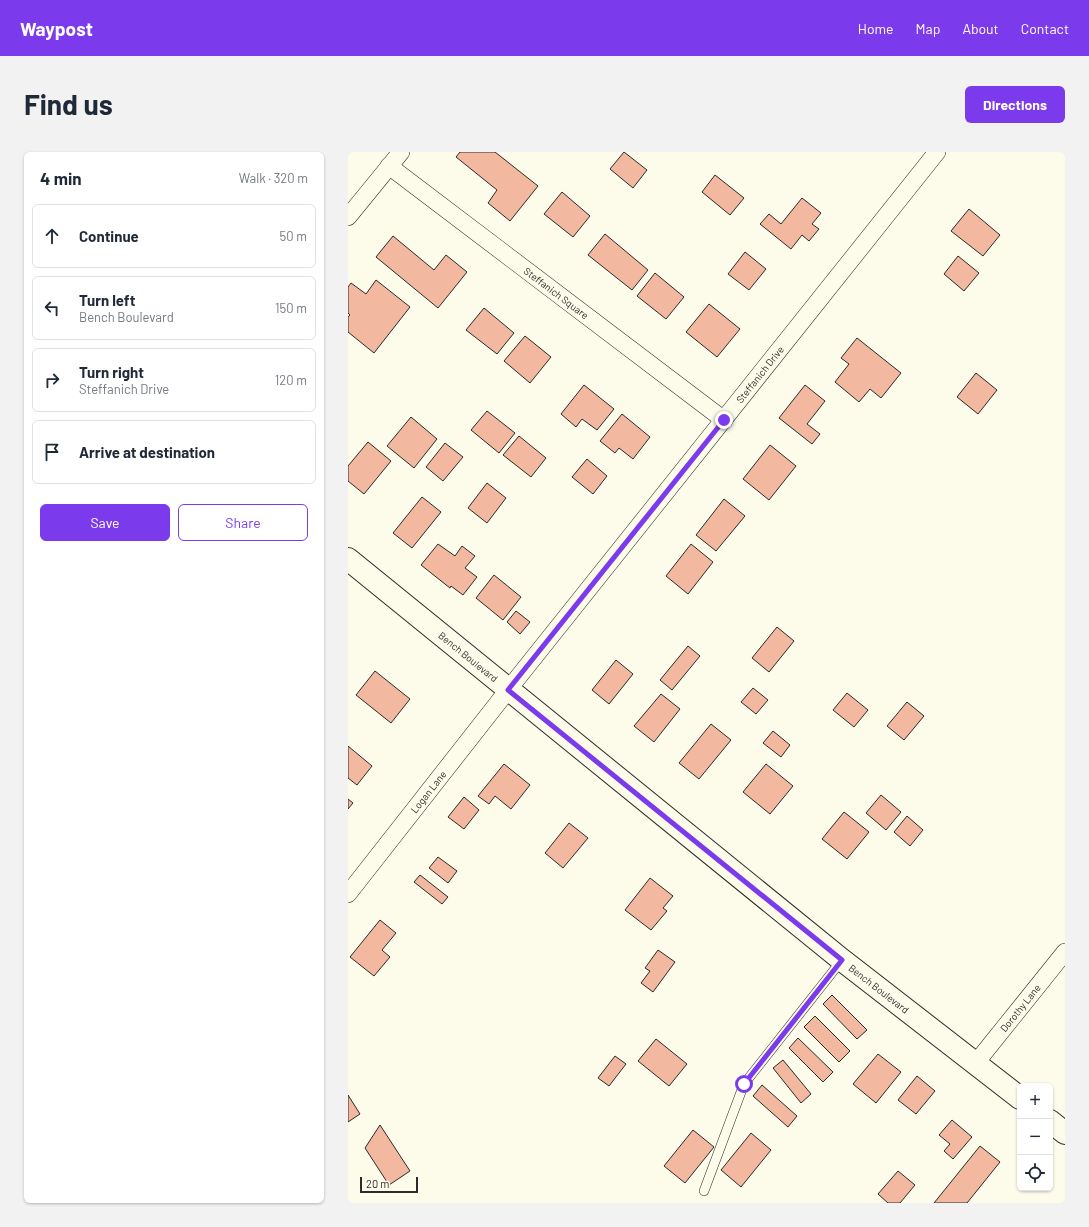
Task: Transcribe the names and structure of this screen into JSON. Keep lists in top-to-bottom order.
{
  "streets": {
    "main road": ["Bench Boulevard"],
    "street": [
      "Steffanich Square",
      "Steffanich Drive",
      "Logan Lane",
      "Dorothy Lane"
    ]
  },
  "crossings": [
    ["Steffanich Square", "Steffanich Drive"],
    ["Steffanich Drive", "Bench Boulevard"],
    ["Steffanich Drive", "Logan Lane"],
    ["Bench Boulevard", "Logan Lane"],
    ["Bench Boulevard", "Dorothy Lane"]
  ],
  "scale_bar": "20 m",
  "page": {
    "header": "Waypost",
    "nav": [
      "Home",
      "Map",
      "About",
      "Contact"
    ],
    "buttons": [
      "Directions",
      ["Save", "Share"]
    ],
    "title": "Find us",
    "heading": ["4 min", "Walk · 320 m"],
    "list": [
      ["Continue", "50 m"],
      ["Turn left", "Bench Boulevard", "150 m"],
      ["Turn right", "Steffanich Drive", "120 m"],
      "Arrive at destination"
    ],
    "map_buttons": ["+", "−"],
    "scale": "20 m"
  }
}
